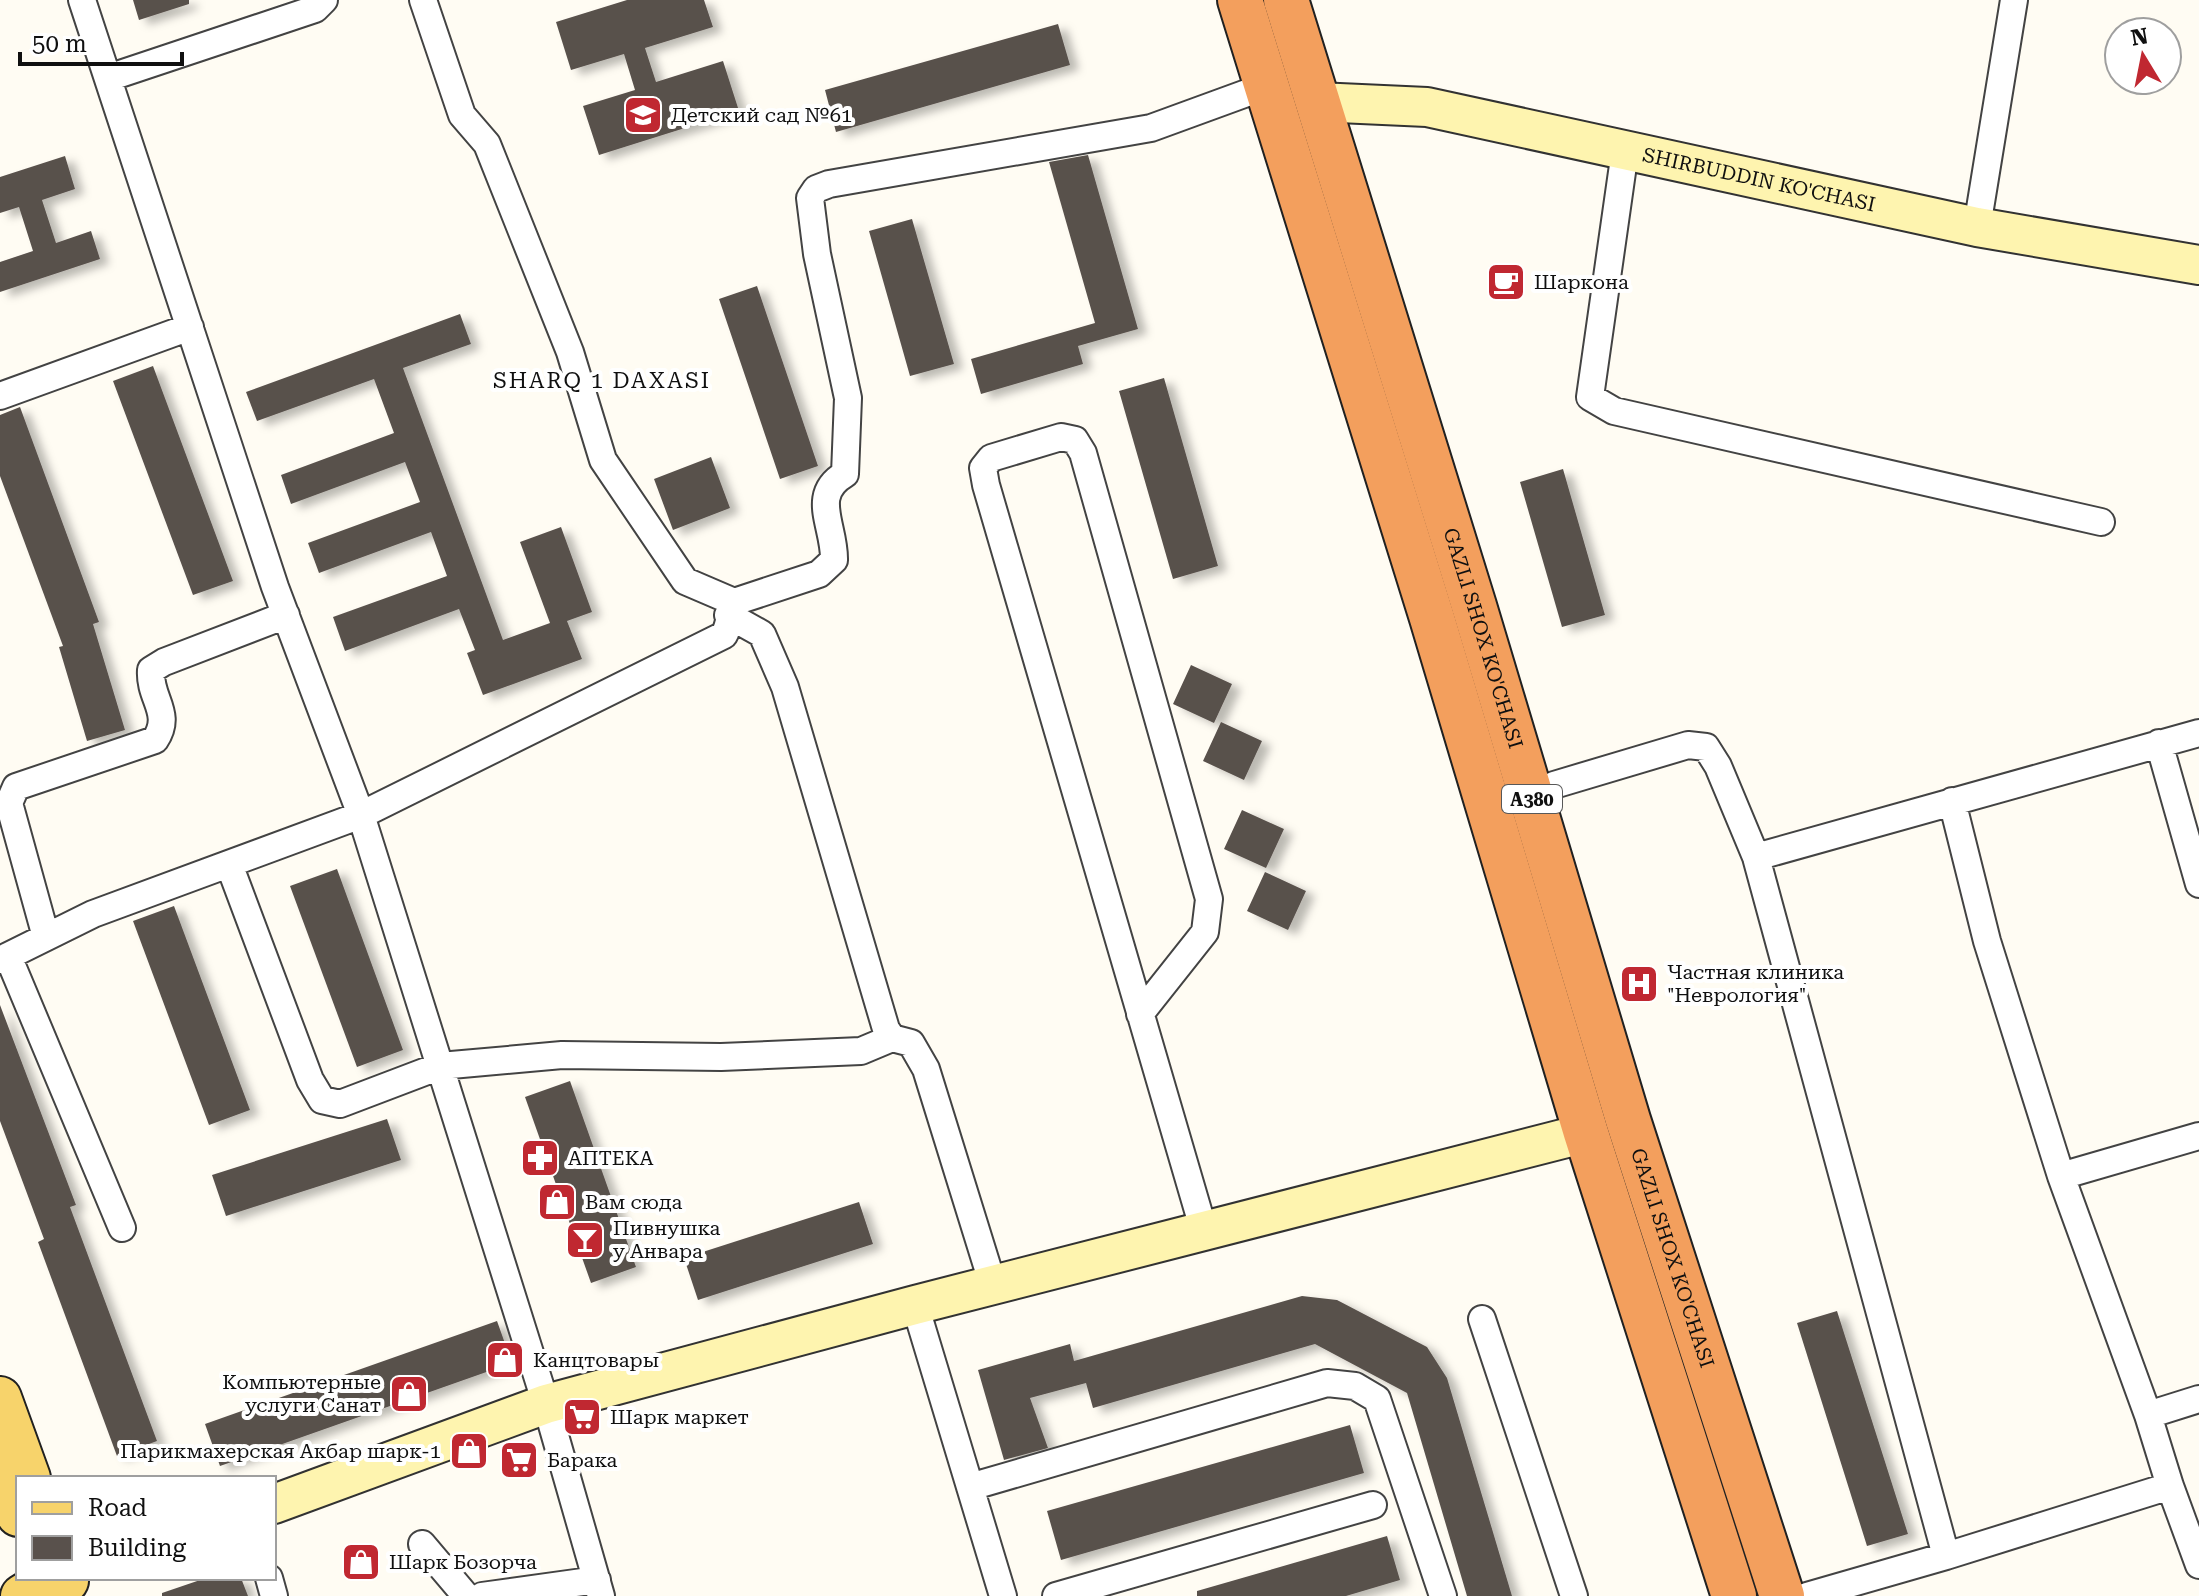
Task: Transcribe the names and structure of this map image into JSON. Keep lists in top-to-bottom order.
{
  "streets": {
    "highway": ["GAZLI SHOX KO'CHASI", "A380"],
    "street": ["SHIRBUDDIN KO'CHASI"]
  },
  "crossings": [
    ["SHIRBUDDIN KO'CHASI", "GAZLI SHOX KO'CHASI"]
  ],
  "districts": ["SHARQ 1 DAXASI"],
  "places": {
    "school or university": ["Детский сад №61"],
    "cafe": ["Шаркона"],
    "hospital": ["Частная клиника \"Неврология\""],
    "pharmacy": ["АПТЕКА"],
    "shop": [
      "Вам сюда",
      "Канцтовары",
      "Компьютерные услуги Санат",
      "Парикмахерская Акбар шарк-1",
      "Шарк Бозорча"
    ],
    "bar": ["Пивнушка у Анвара"],
    "supermarket": ["Шарк маркет", "Барака"]
  },
  "legend": ["Road", "Building"],
  "scale_bar": "50 m",
  "north": "top"
}
